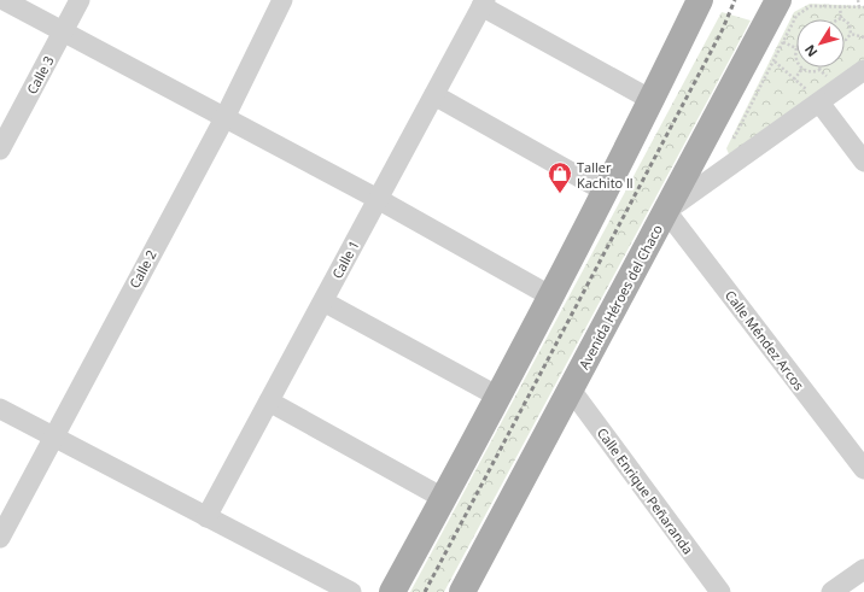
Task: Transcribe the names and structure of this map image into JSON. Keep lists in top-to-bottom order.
{
  "streets": {
    "main road": ["Avenida Héroes del Chaco"],
    "street": [
      "Calle 3",
      "Calle 1",
      "Calle 2",
      "Calle Méndez Arcos",
      "Calle Enrique Peñaranda"
    ]
  },
  "crossings": [
    ["Avenida Héroes del Chaco", "Calle Méndez Arcos"],
    ["Avenida Héroes del Chaco", "Calle Enrique Peñaranda"]
  ],
  "places": {
    "shop": ["Taller Kachito ll"]
  },
  "north": "bottom left"
}
